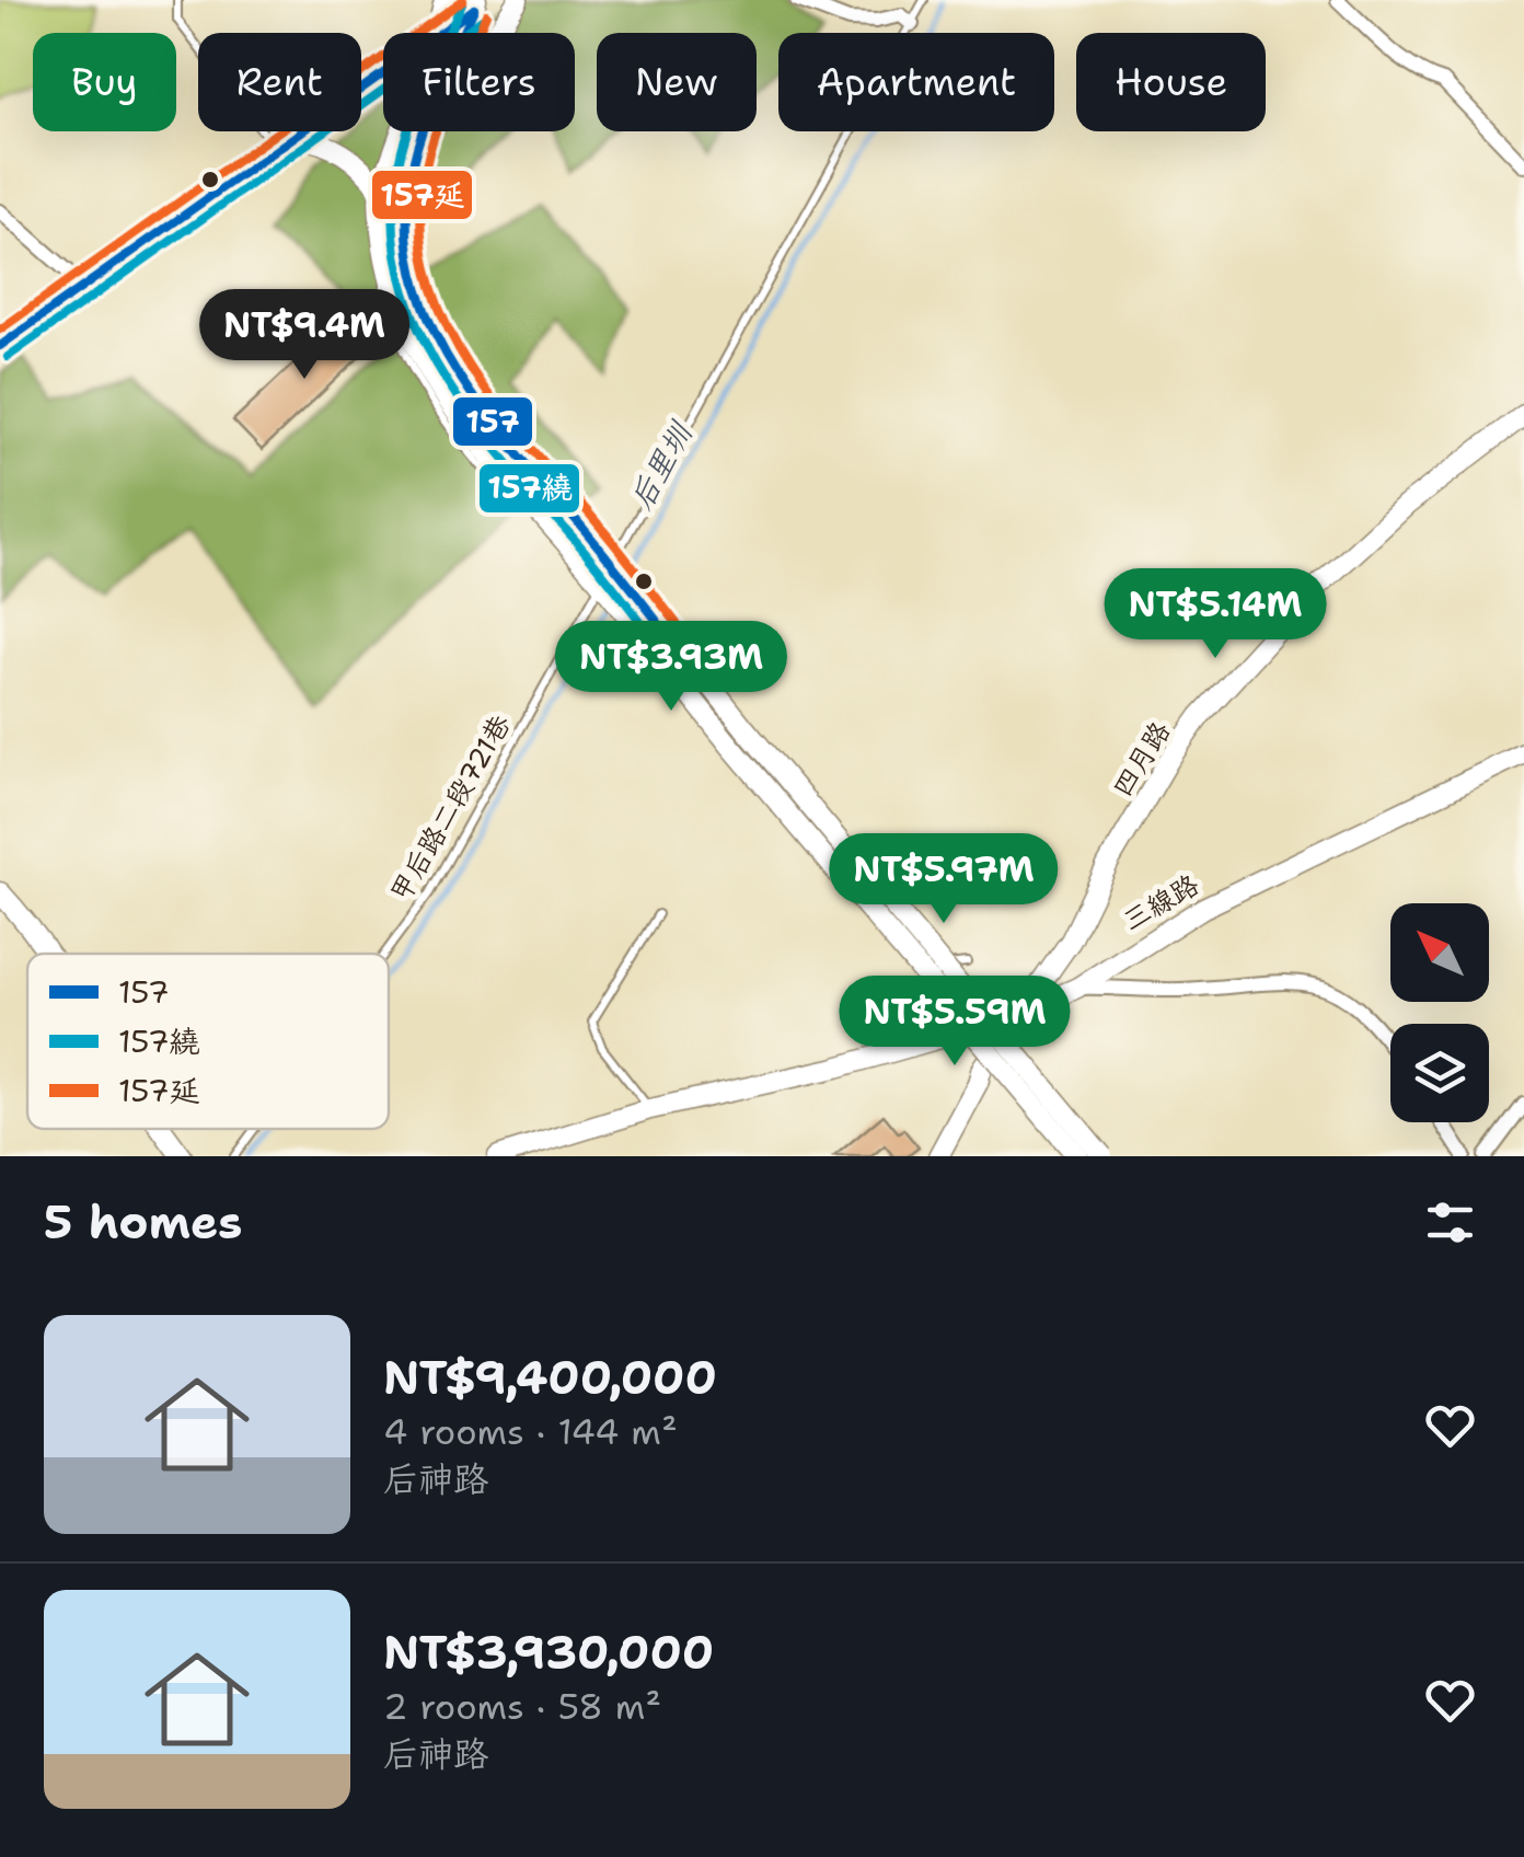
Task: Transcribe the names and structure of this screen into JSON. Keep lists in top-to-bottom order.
{
  "streets": {
    "street": ["四月路", "三線路"],
    "lane": ["甲后路二段721巷"]
  },
  "crossings": [
    ["四月路", "三線路"]
  ],
  "water": ["后里圳"],
  "lines": ["transit line 157延", "transit line 157繞", "transit line 157"],
  "legend": ["157", "157繞", "157延"],
  "north": "top left",
  "page": {
    "chip": [
      "Buy",
      "Rent",
      "Filters",
      "New",
      "Apartment",
      "House"
    ],
    "price": [
      "NT$9.4M",
      "NT$5.14M",
      "NT$3.93M",
      "NT$5.97M",
      "NT$5.59M"
    ],
    "heading": "5 homes",
    "list": [
      {
        "name": "NT$9,400,000",
        "note": "4 rooms · 144 m² · 后神路"
      },
      {
        "name": "NT$3,930,000",
        "note": "2 rooms · 58 m² · 后神路"
      }
    ]
  }
}
